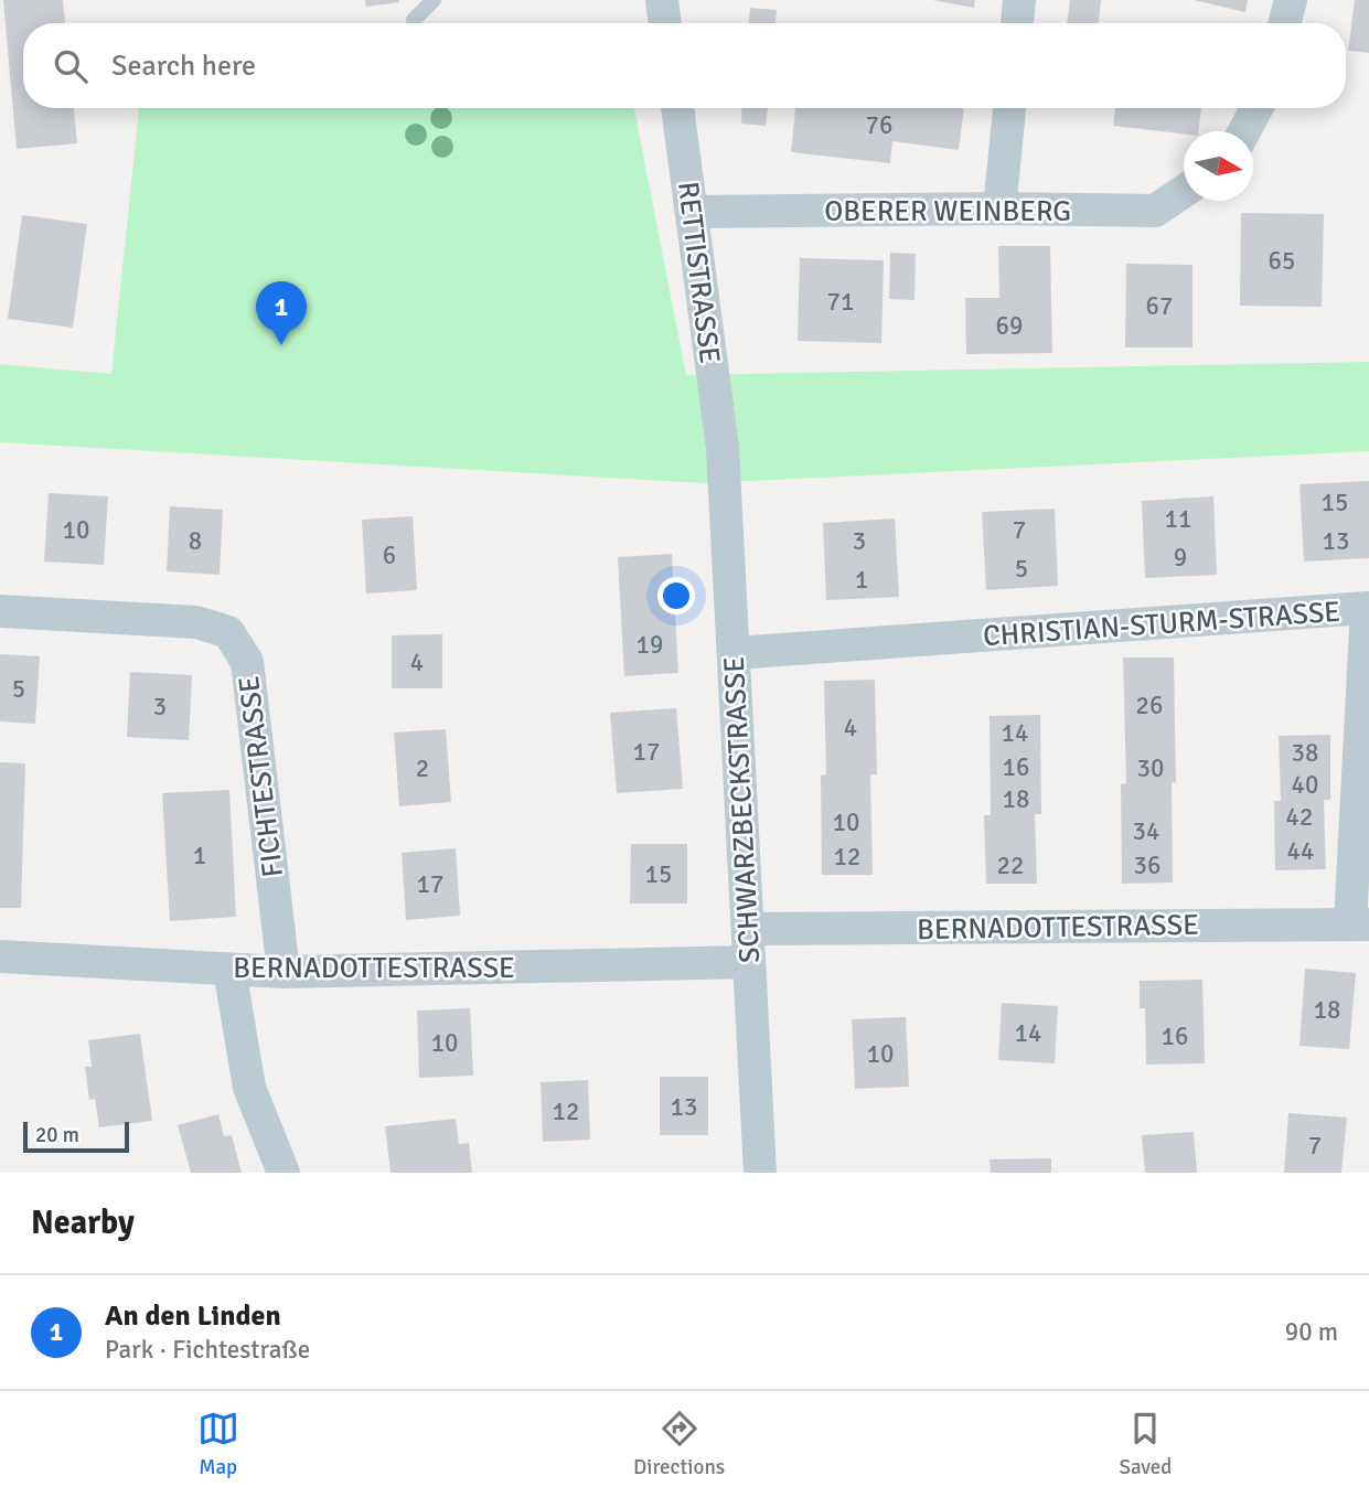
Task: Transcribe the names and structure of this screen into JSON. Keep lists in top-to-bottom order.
{
  "streets": {
    "street": [
      "OBERER WEINBERG",
      "RETTISTRASSE",
      "CHRISTIAN-STURM-STRASSE",
      "FICHTESTRASSE",
      "SCHWARZBECKSTRASSE",
      "BERNADOTTESTRASSE"
    ]
  },
  "crossings": [
    ["OBERER WEINBERG", "RETTISTRASSE"],
    ["RETTISTRASSE", "SCHWARZBECKSTRASSE"],
    ["CHRISTIAN-STURM-STRASSE", "SCHWARZBECKSTRASSE"],
    ["CHRISTIAN-STURM-STRASSE", "BERNADOTTESTRASSE"],
    ["FICHTESTRASSE", "BERNADOTTESTRASSE"],
    ["SCHWARZBECKSTRASSE", "BERNADOTTESTRASSE"]
  ],
  "house_numbers": [
    "76",
    "65",
    "71",
    "67",
    "69",
    "15",
    "11",
    "10",
    "7",
    "8",
    "3",
    "13",
    "6",
    "9",
    "5",
    "1",
    "19",
    "4",
    "5",
    "26",
    "3",
    "4",
    "14",
    "17",
    "38",
    "16",
    "2",
    "30",
    "40",
    "18",
    "42",
    "10",
    "34",
    "44",
    "1",
    "12",
    "22",
    "36",
    "15",
    "17",
    "18",
    "14",
    "16",
    "10",
    "10",
    "13",
    "12",
    "7"
  ],
  "scale_bar": "20 m",
  "north": "right",
  "page": {
    "search": "Search here",
    "pins": "1",
    "scale": "20 m",
    "heading": "Nearby",
    "list": [
      {
        "mark": "1",
        "name": "An den Linden",
        "note": "Park · Fichtestraße",
        "value": "90 m"
      }
    ],
    "nav": ["Map", "Directions", "Saved"]
  }
}
